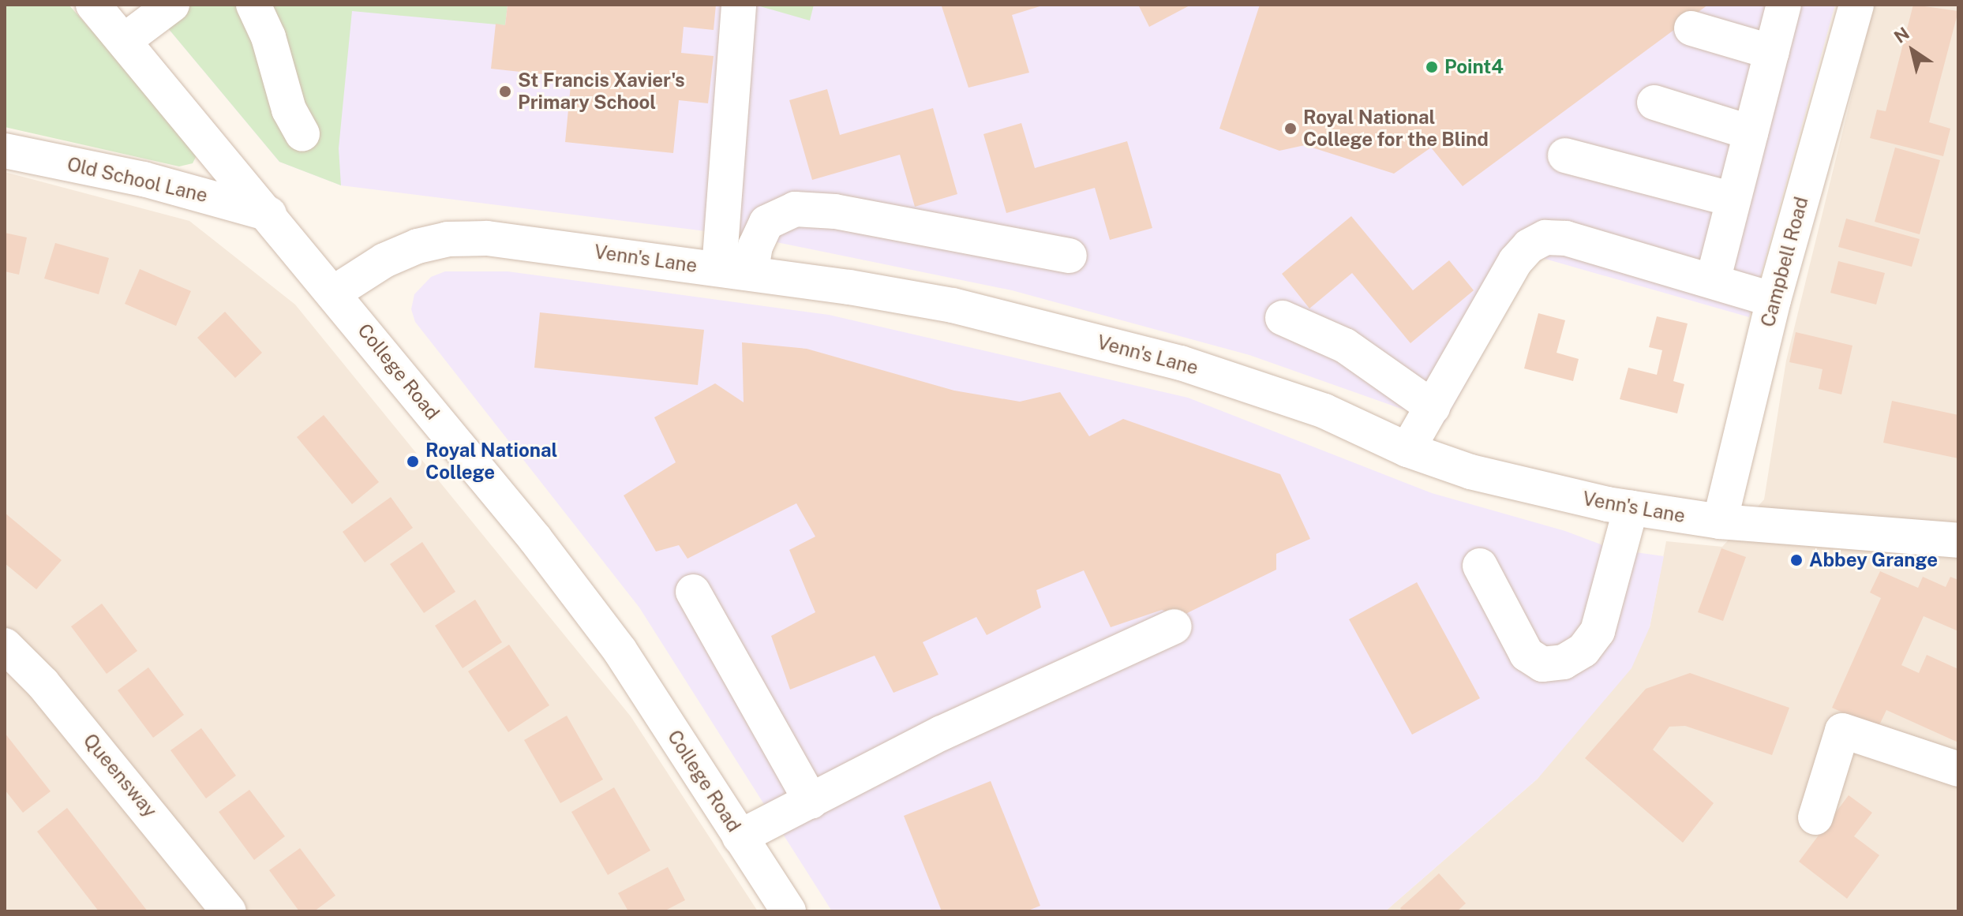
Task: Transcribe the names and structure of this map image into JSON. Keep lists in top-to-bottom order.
{
  "streets": {
    "street": [
      "Old School Lane",
      "Venn's Lane",
      "Campbell Road",
      "College Road",
      "Queensway"
    ]
  },
  "crossings": [
    ["Old School Lane", "College Road"],
    ["Venn's Lane", "Campbell Road"],
    ["Venn's Lane", "College Road"]
  ],
  "places": [
    "Point4",
    "St Francis Xavier's Primary School",
    "Royal National College for the Blind",
    "Royal National College",
    "Abbey Grange"
  ],
  "north": "top left"
}
